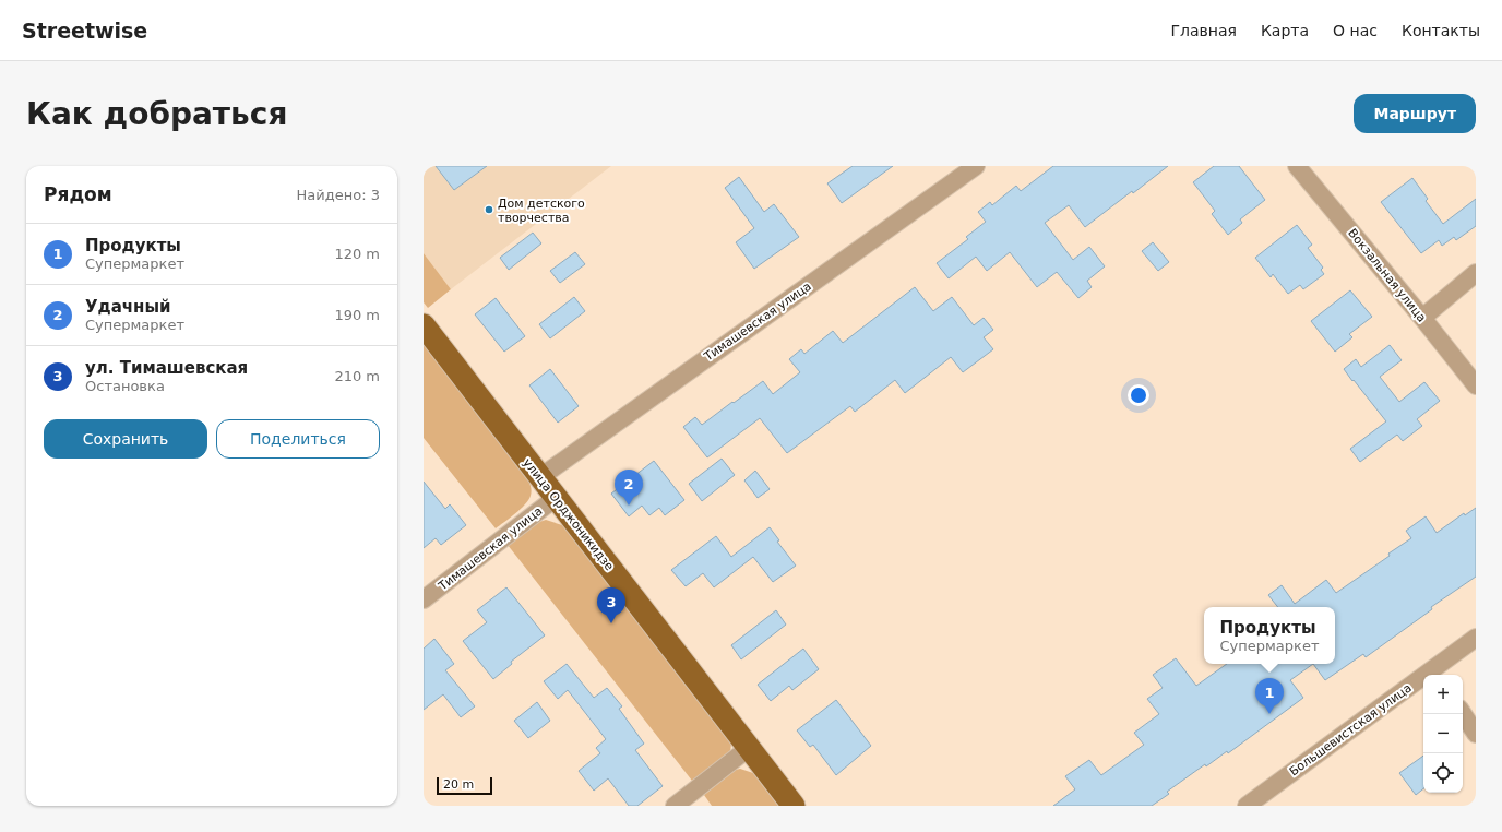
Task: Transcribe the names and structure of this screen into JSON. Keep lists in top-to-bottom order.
{
  "streets": {
    "main road": ["улица Орджоникидзе"],
    "street": ["Вокзальная улица", "Тимашевская улица", "Большевистская улица"]
  },
  "crossings": [
    ["Тимашевская улица", "улица Орджоникидзе"]
  ],
  "places": ["Дом детского творчества"],
  "scale_bar": "20 m",
  "page": {
    "header": "Streetwise",
    "nav": [
      "Главная",
      "Карта",
      "О нас",
      "Контакты"
    ],
    "buttons": [
      "Маршрут",
      ["Сохранить", "Поделиться"]
    ],
    "title": "Как добраться",
    "heading": ["Рядом", "Найдено: 3"],
    "list": [
      {
        "mark": "1",
        "name": "Продукты",
        "note": "Супермаркет",
        "value": "120 m"
      },
      {
        "mark": "2",
        "name": "Удачный",
        "note": "Супермаркет",
        "value": "190 m"
      },
      {
        "mark": "3",
        "name": "ул. Тимашевская",
        "note": "Остановка",
        "value": "210 m"
      }
    ],
    "pins": ["2", "3", "1"],
    "popup": ["Продукты", "Супермаркет"],
    "map_buttons": ["+", "−"],
    "scale": "20 m"
  }
}
